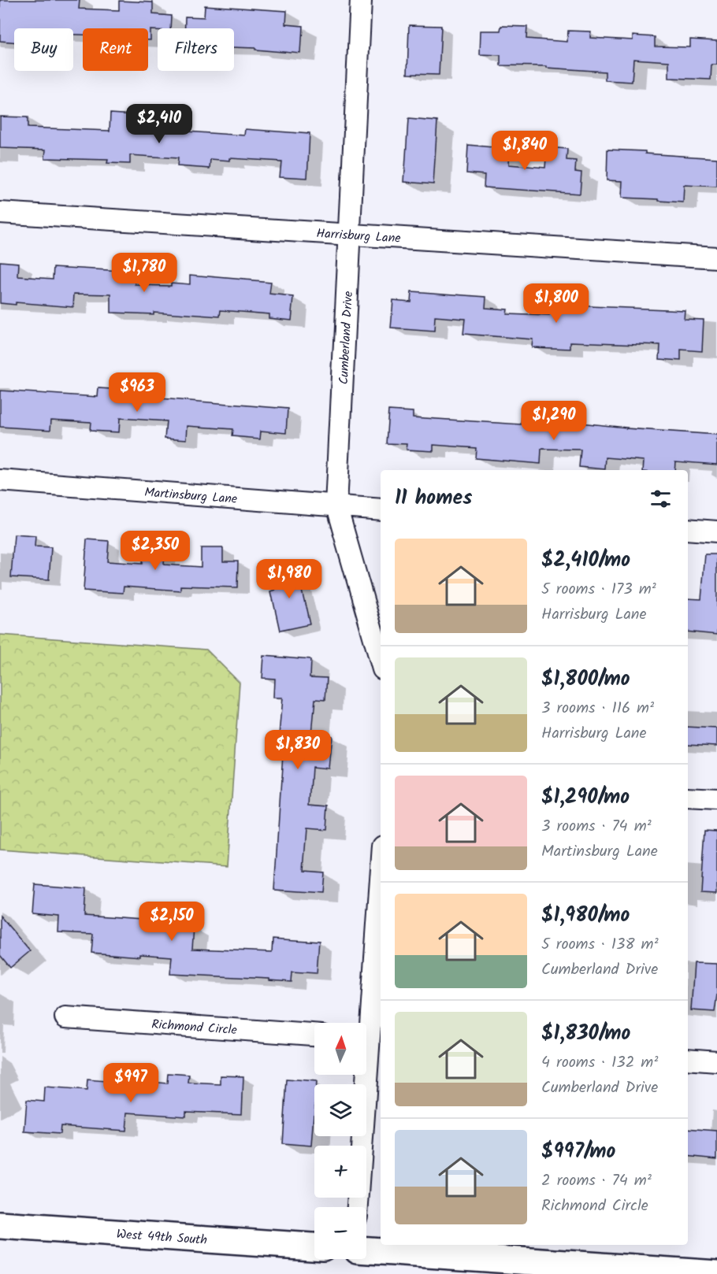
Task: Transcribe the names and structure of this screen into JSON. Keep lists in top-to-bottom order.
{
  "streets": {
    "street": [
      "Harrisburg Lane",
      "Cumberland Drive",
      "Martinsburg Lane",
      "Richmond Circle",
      "West 49th South"
    ]
  },
  "crossings": [
    ["Harrisburg Lane", "Cumberland Drive"],
    ["Cumberland Drive", "Martinsburg Lane"]
  ],
  "north": "top",
  "page": {
    "chip": ["Buy", "Rent", "Filters"],
    "price": [
      "$2,410",
      "$1,840",
      "$1,780",
      "$1,800",
      "$963",
      "$1,290",
      "$2,350",
      "$1,980",
      "$1,830",
      "$2,150",
      "$997"
    ],
    "heading": "11 homes",
    "list": [
      {
        "name": "$2,410/mo",
        "note": "5 rooms · 173 m² · Harrisburg Lane"
      },
      {
        "name": "$1,800/mo",
        "note": "3 rooms · 116 m² · Harrisburg Lane"
      },
      {
        "name": "$1,290/mo",
        "note": "3 rooms · 74 m² · Martinsburg Lane"
      },
      {
        "name": "$1,980/mo",
        "note": "5 rooms · 138 m² · Cumberland Drive"
      },
      {
        "name": "$1,830/mo",
        "note": "4 rooms · 132 m² · Cumberland Drive"
      },
      {
        "name": "$997/mo",
        "note": "2 rooms · 74 m² · Richmond Circle"
      }
    ],
    "map_buttons": ["+", "−"]
  }
}
